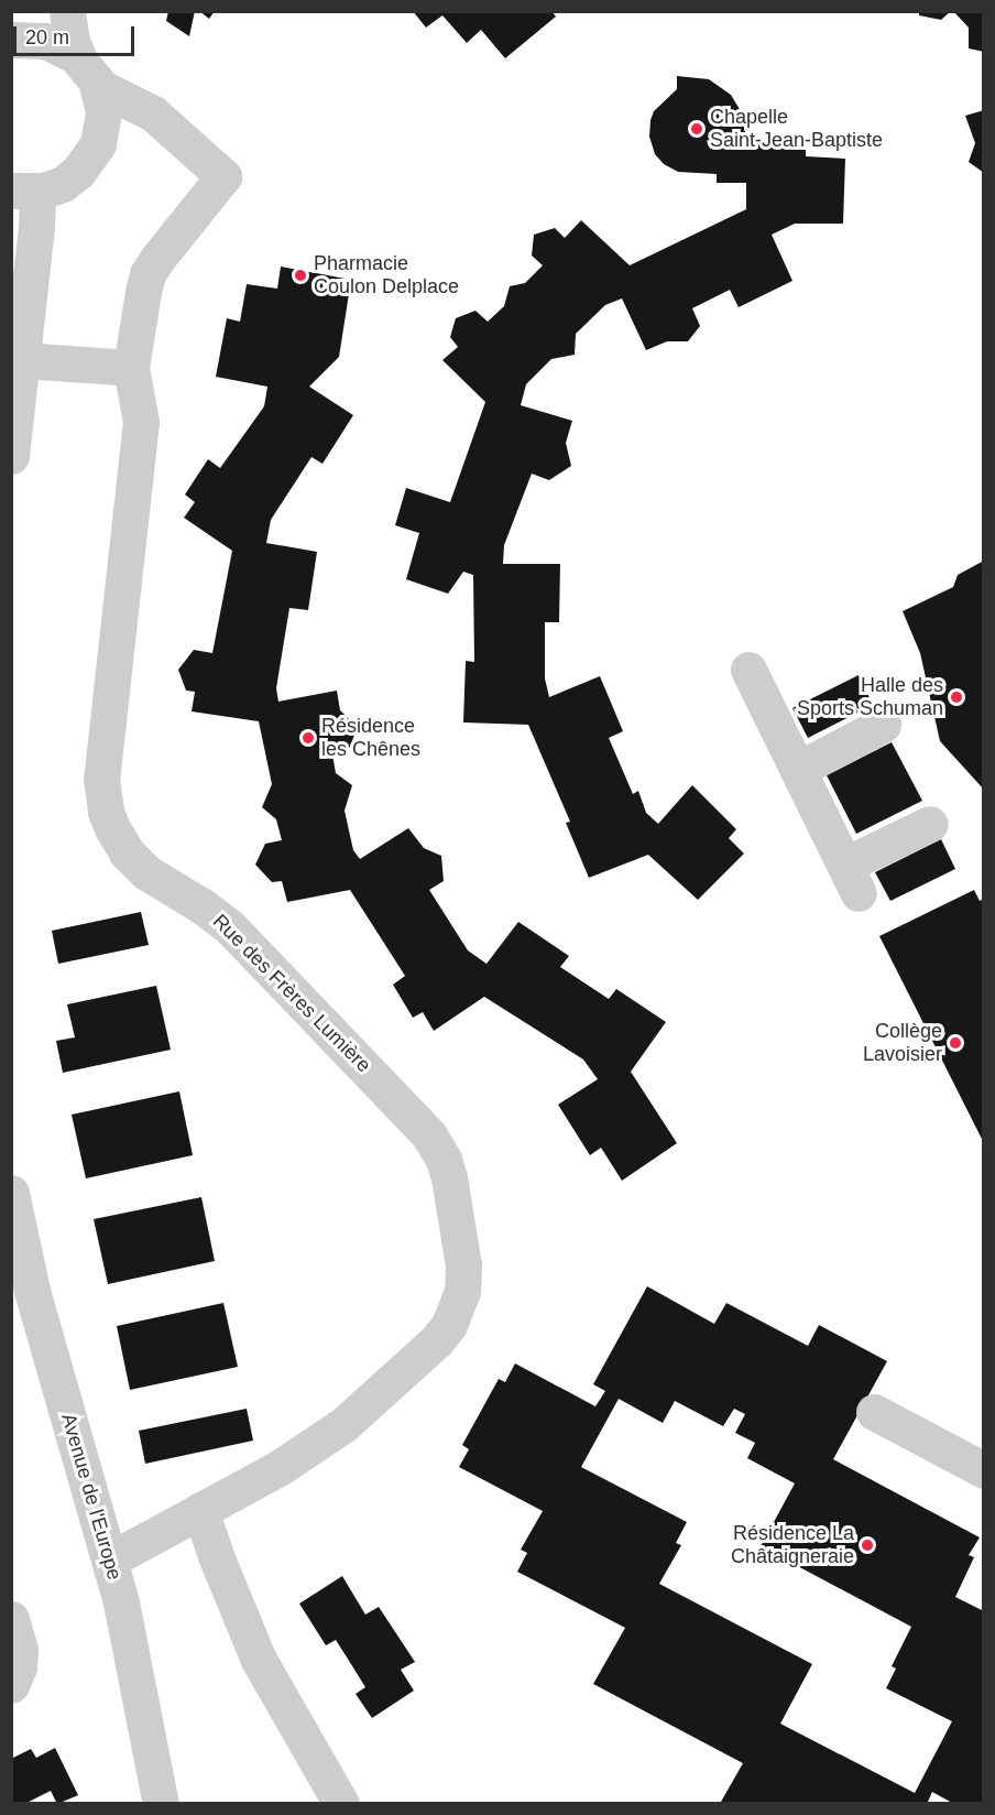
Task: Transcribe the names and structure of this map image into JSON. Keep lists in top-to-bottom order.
{
  "streets": {
    "street": ["Rue des Frères Lumière", "Avenue de l'Europe"]
  },
  "crossings": [
    ["Rue des Frères Lumière", "Avenue de l'Europe"]
  ],
  "places": [
    "Chapelle Saint-Jean-Baptiste",
    "Pharmacie Coulon Delplace",
    "Halle des Sports Schuman",
    "Résidence les Chênes",
    "Collège Lavoisier",
    "Résidence La Châtaigneraie"
  ],
  "scale_bar": "20 m"
}
